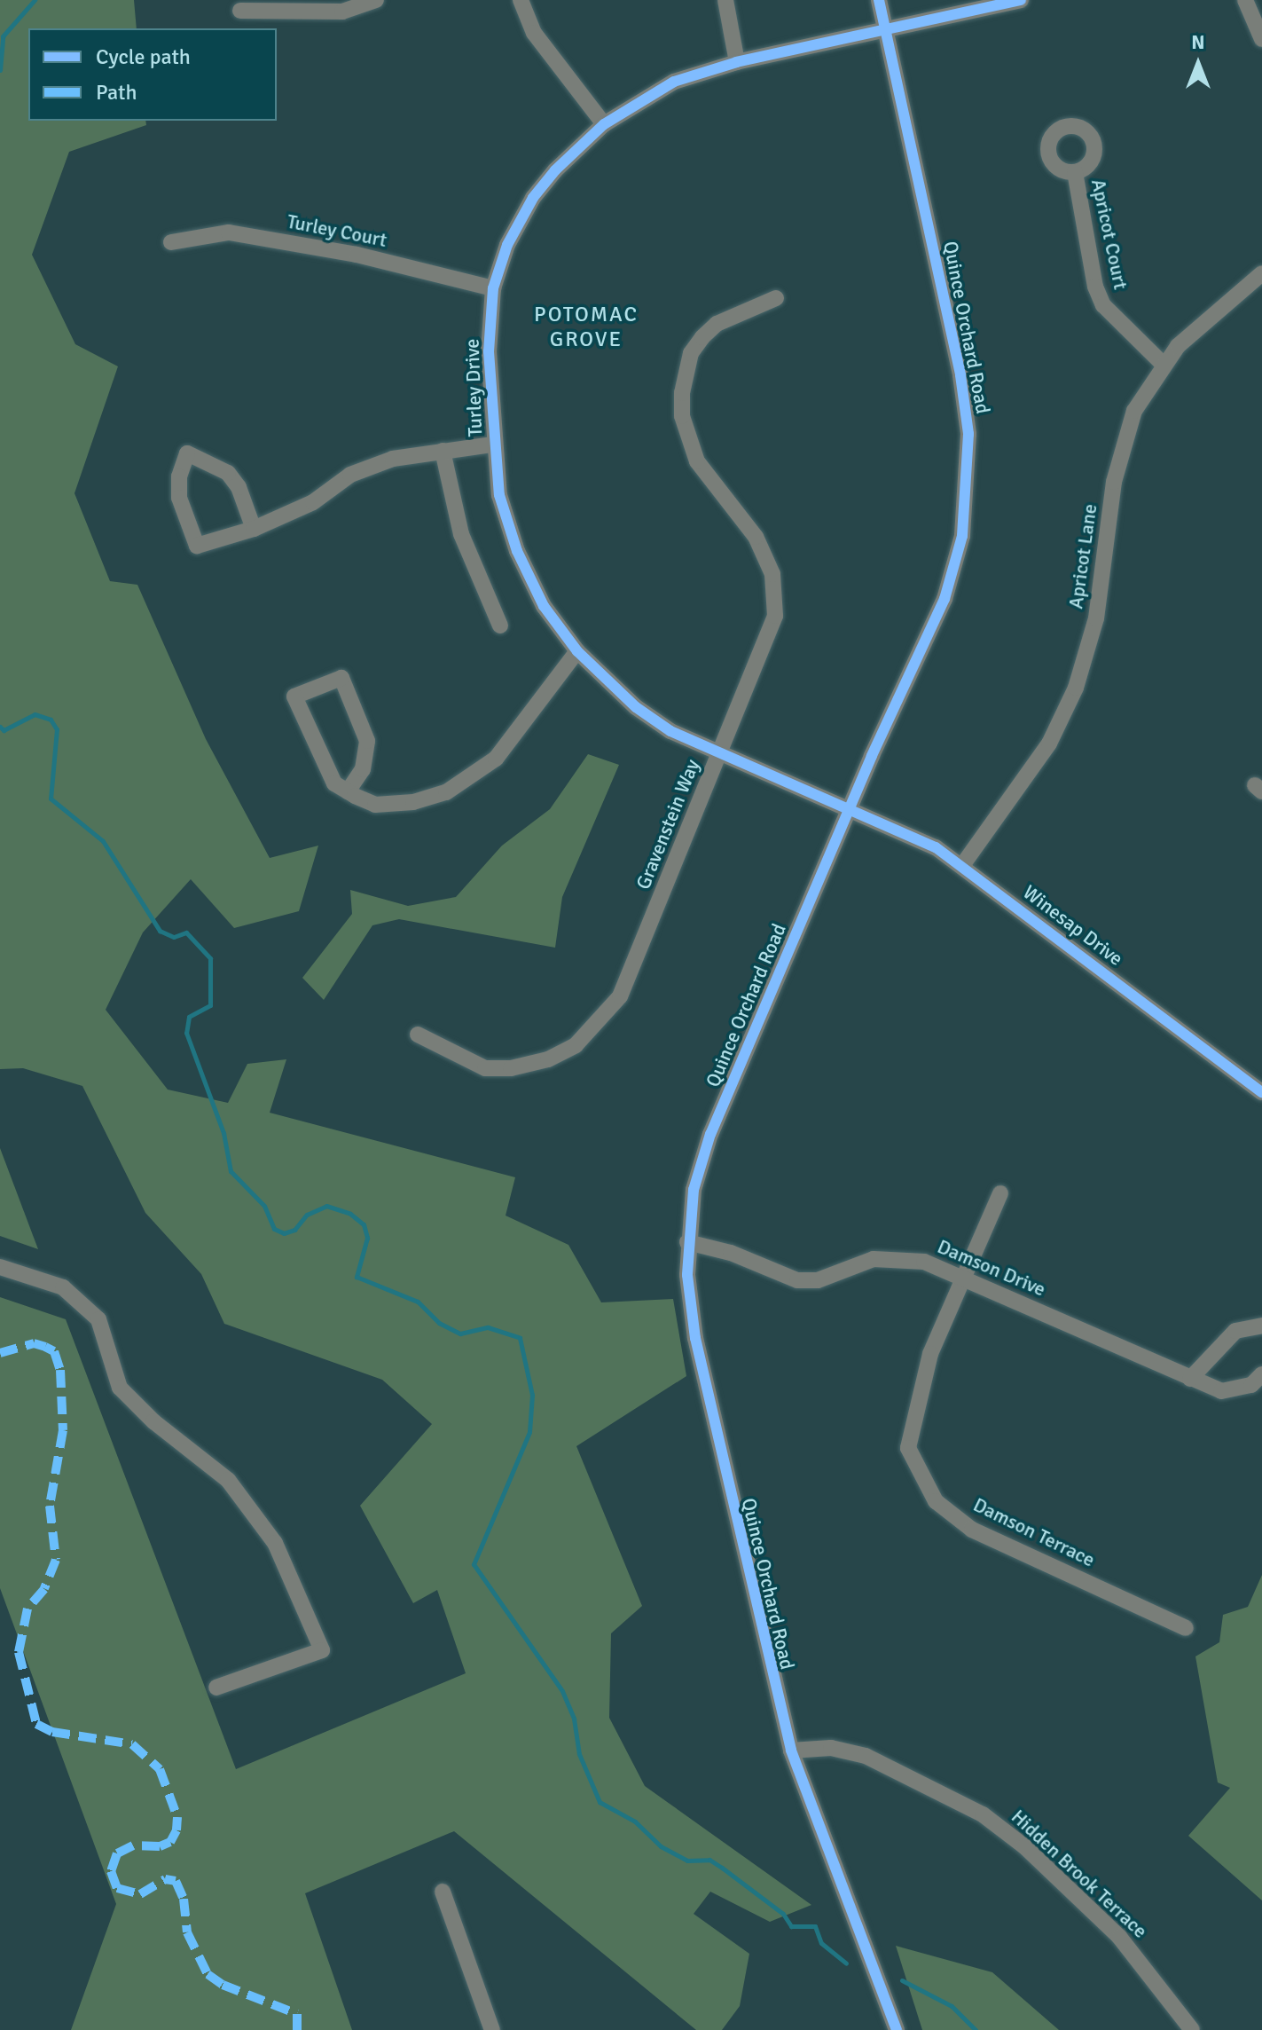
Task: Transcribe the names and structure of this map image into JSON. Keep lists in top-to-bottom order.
{
  "streets": {
    "street": [
      "Turley Court",
      "Apricot Court",
      "Quince Orchard Road",
      "Turley Drive",
      "Apricot Lane",
      "Gravenstein Way",
      "Winesap Drive",
      "Damson Drive",
      "Damson Terrace",
      "Hidden Brook Terrace"
    ]
  },
  "crossings": [
    ["Turley Court", "Turley Drive"],
    ["Apricot Court", "Apricot Lane"],
    ["Quince Orchard Road", "Turley Drive"],
    ["Quince Orchard Road", "Winesap Drive"],
    ["Quince Orchard Road", "Damson Drive"],
    ["Quince Orchard Road", "Hidden Brook Terrace"],
    ["Turley Drive", "Gravenstein Way"],
    ["Turley Drive", "Winesap Drive"],
    ["Apricot Lane", "Winesap Drive"],
    ["Damson Drive", "Damson Terrace"]
  ],
  "districts": ["POTOMAC GROVE"],
  "legend": ["Cycle path", "Path"],
  "north": "top"
}
